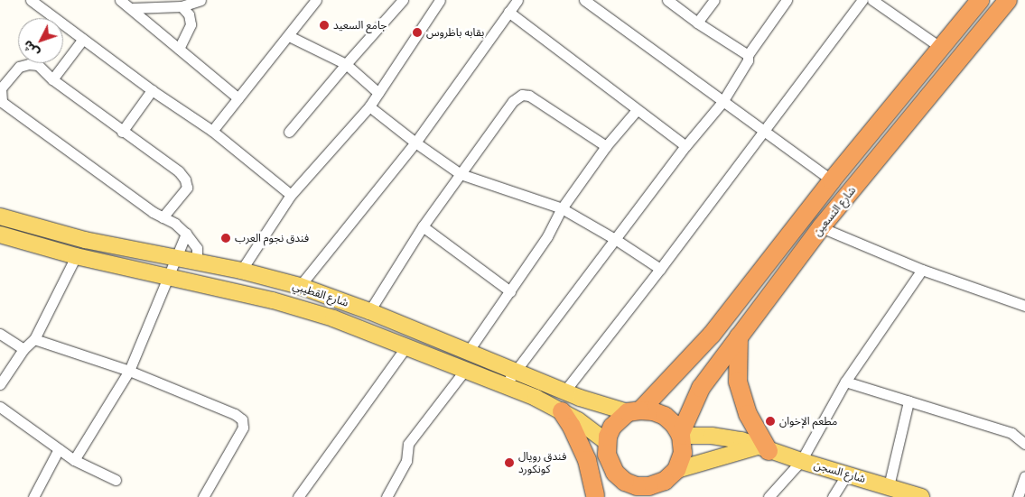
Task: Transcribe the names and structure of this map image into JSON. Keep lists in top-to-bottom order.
{
  "streets": {
    "highway": ["شارع التسعين"],
    "main road": ["شارع القطيبي", "شارع السجن"]
  },
  "crossings": [
    ["شارع التسعين", "شارع القطيبي"],
    ["شارع التسعين", "شارع السجن"],
    ["شارع القطيبي", "شارع السجن"]
  ],
  "places": [
    "جامع السعيد",
    "بقابه باظروس",
    "فندق نجوم العرب",
    "مطعم الإخوان",
    "فندق رويال كونكورد"
  ],
  "north": "bottom left"
}
